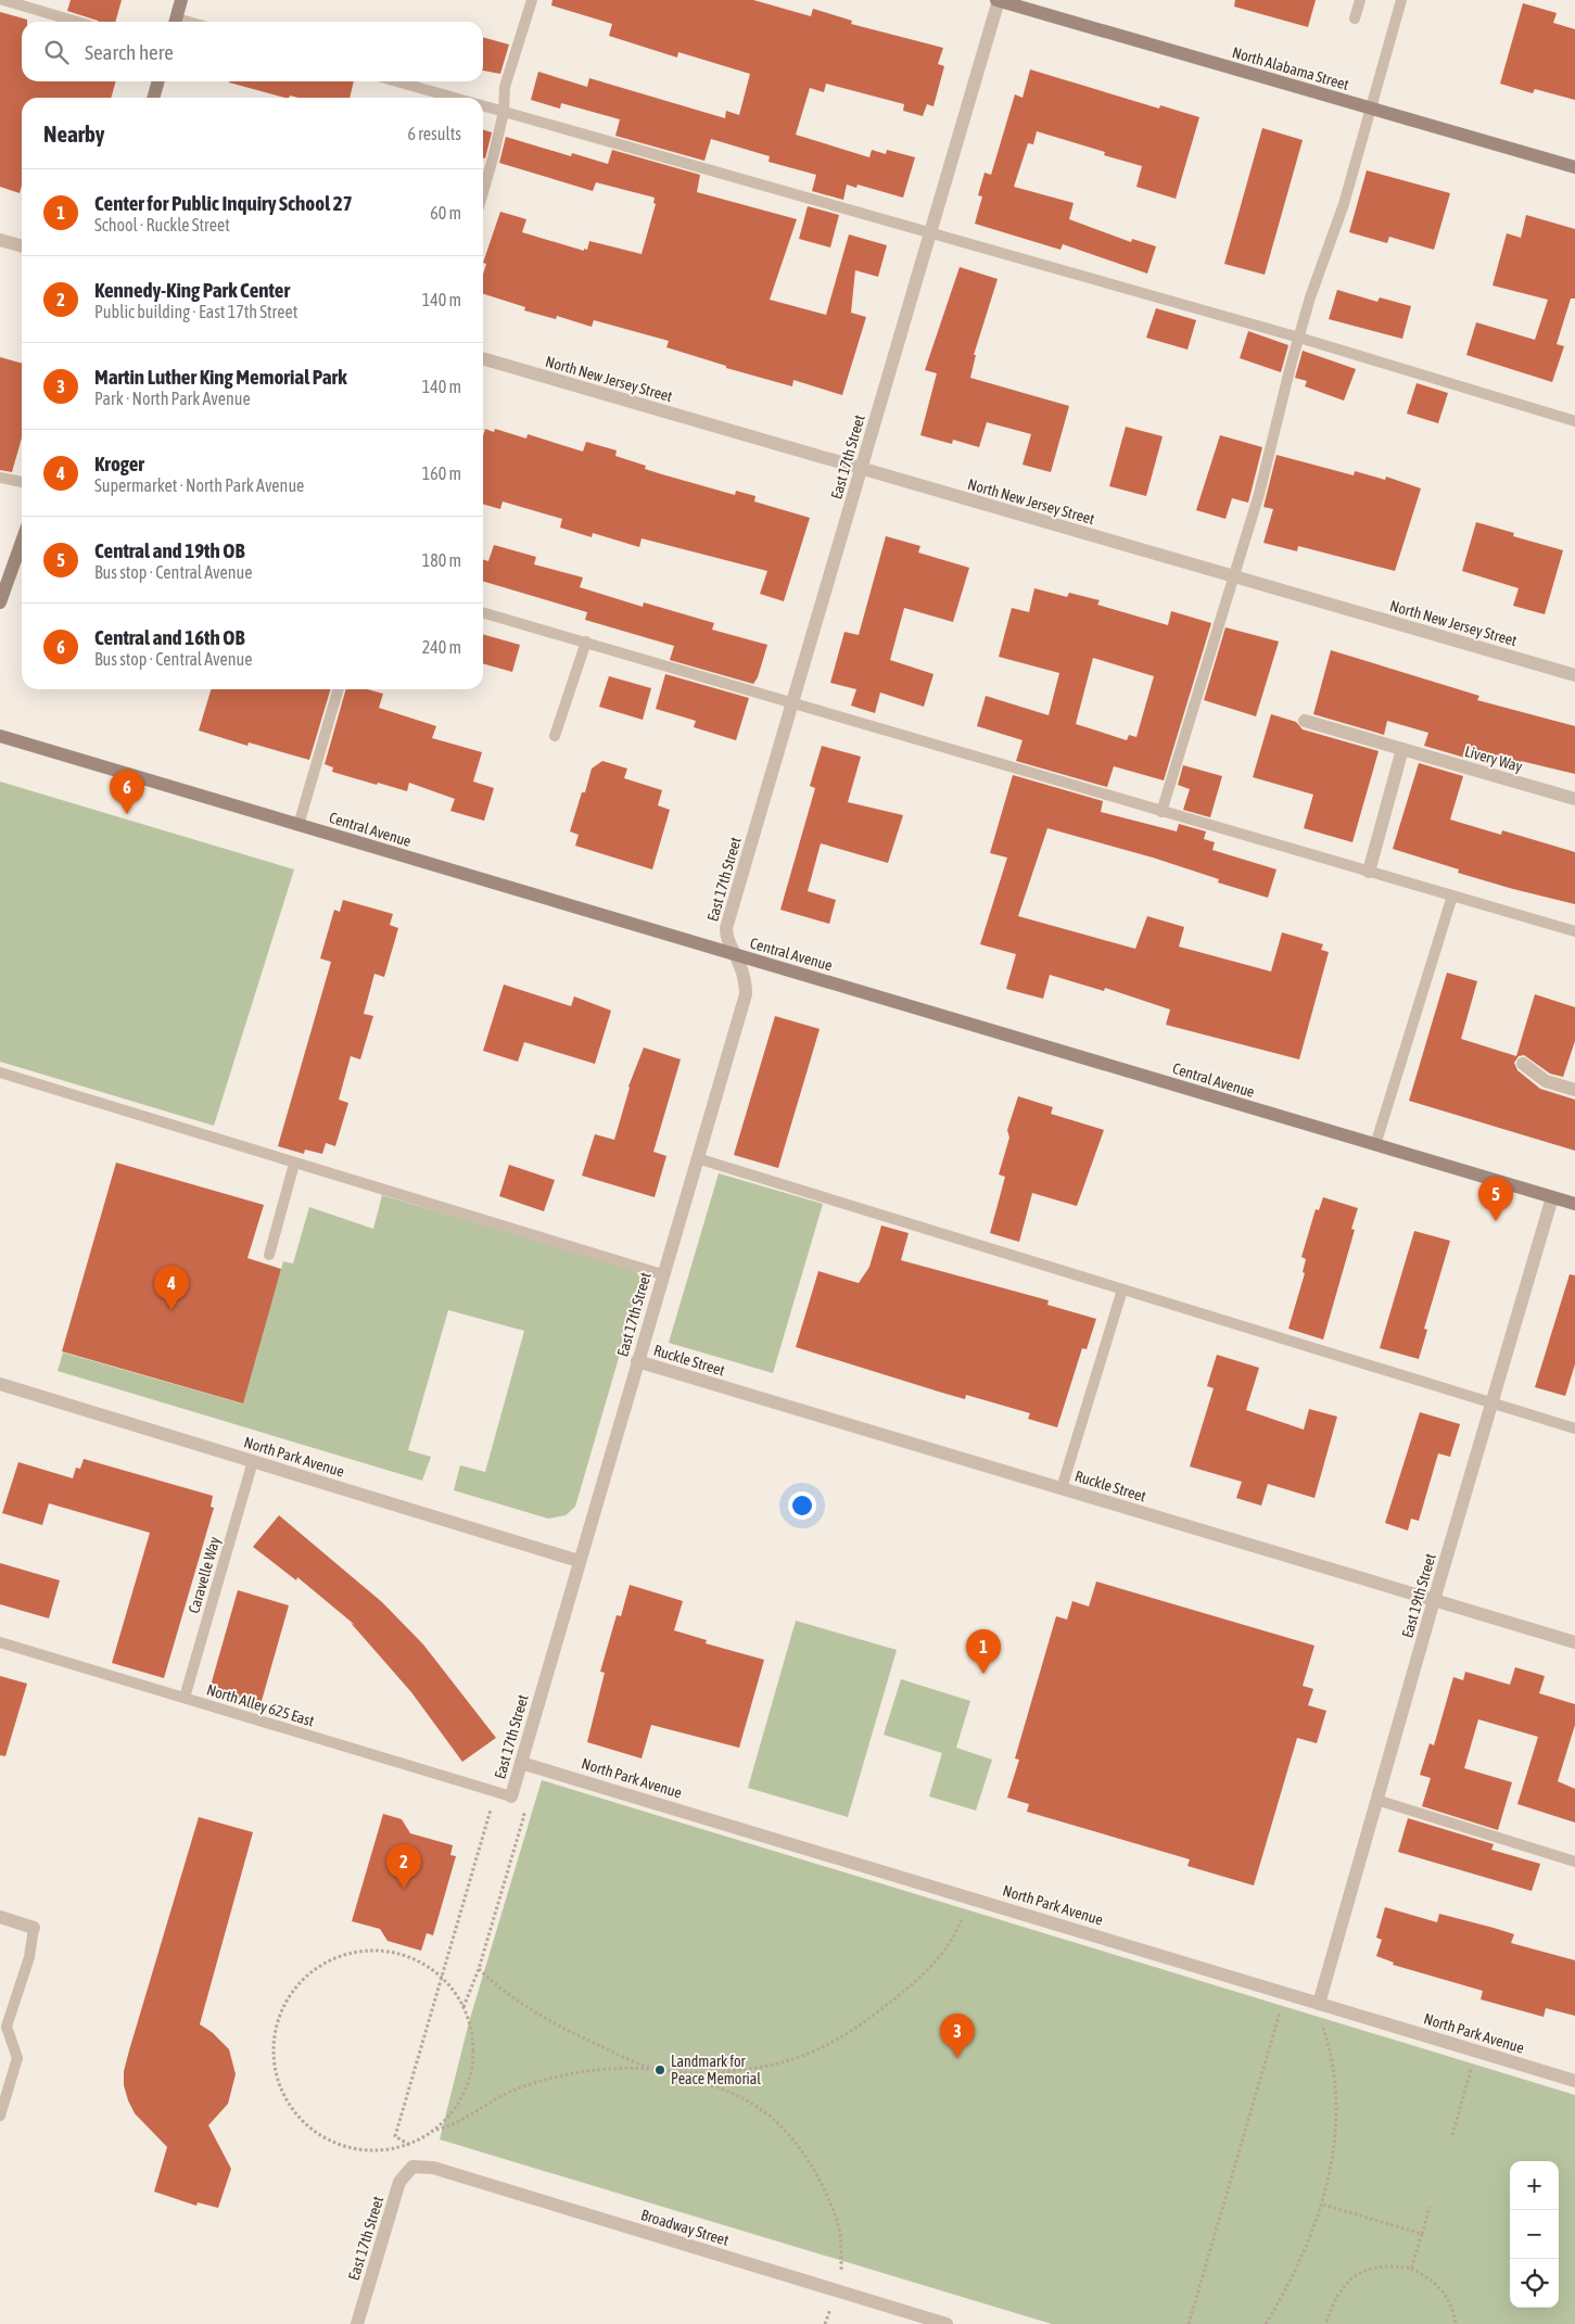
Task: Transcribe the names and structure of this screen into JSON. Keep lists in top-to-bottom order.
{
  "streets": {
    "main road": ["North Alabama Street", "Central Avenue"],
    "street": [
      "North New Jersey Street",
      "East 17th Street",
      "Livery Way",
      "Ruckle Street",
      "North Park Avenue",
      "East 19th Street",
      "Broadway Street"
    ],
    "lane": ["Caravelle Way", "North Alley 625 East"]
  },
  "crossings": [
    ["North Alabama Street", "East 17th Street"],
    ["North New Jersey Street", "East 17th Street"],
    ["East 17th Street", "Central Avenue"],
    ["East 17th Street", "Ruckle Street"],
    ["East 17th Street", "North Park Avenue"],
    ["East 17th Street", "North Alley 625 East"],
    ["East 17th Street", "Broadway Street"],
    ["Central Avenue", "East 19th Street"],
    ["Ruckle Street", "East 19th Street"],
    ["North Park Avenue", "Caravelle Way"],
    ["North Park Avenue", "East 19th Street"],
    ["Caravelle Way", "North Alley 625 East"]
  ],
  "places": ["Landmark for Peace Memorial"],
  "page": {
    "search": "Search here",
    "heading": ["Nearby", "6 results"],
    "list": [
      {
        "mark": "1",
        "name": "Center for Public Inquiry School 27",
        "note": "School · Ruckle Street",
        "value": "60 m"
      },
      {
        "mark": "2",
        "name": "Kennedy-King Park Center",
        "note": "Public building · East 17th Street",
        "value": "140 m"
      },
      {
        "mark": "3",
        "name": "Martin Luther King Memorial Park",
        "note": "Park · North Park Avenue",
        "value": "140 m"
      },
      {
        "mark": "4",
        "name": "Kroger",
        "note": "Supermarket · North Park Avenue",
        "value": "160 m"
      },
      {
        "mark": "5",
        "name": "Central and 19th OB",
        "note": "Bus stop · Central Avenue",
        "value": "180 m"
      },
      {
        "mark": "6",
        "name": "Central and 16th OB",
        "note": "Bus stop · Central Avenue",
        "value": "240 m"
      }
    ],
    "pins": [
      "6",
      "5",
      "4",
      "1",
      "2",
      "3"
    ],
    "map_buttons": ["+", "−"]
  }
}
